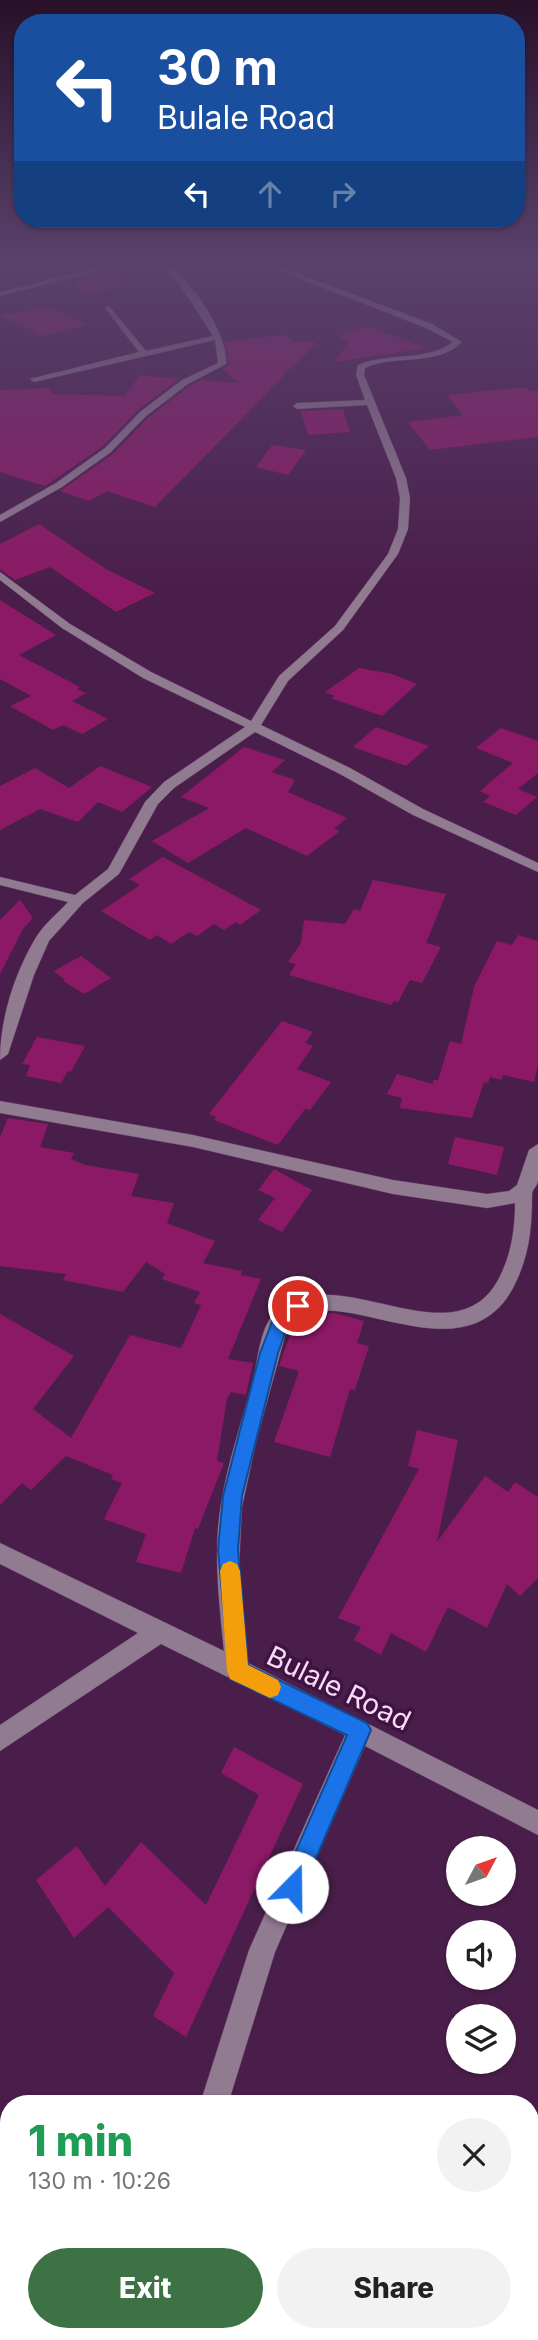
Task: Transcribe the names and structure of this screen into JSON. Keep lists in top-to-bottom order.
{
  "streets": {
    "street": ["Bulale Road"]
  },
  "north": "top right",
  "page": {
    "turn": ["30 m", "Bulale Road"],
    "heading": ["1 min", "130 m · 10:26"],
    "buttons": ["Exit", "Share"]
  }
}
